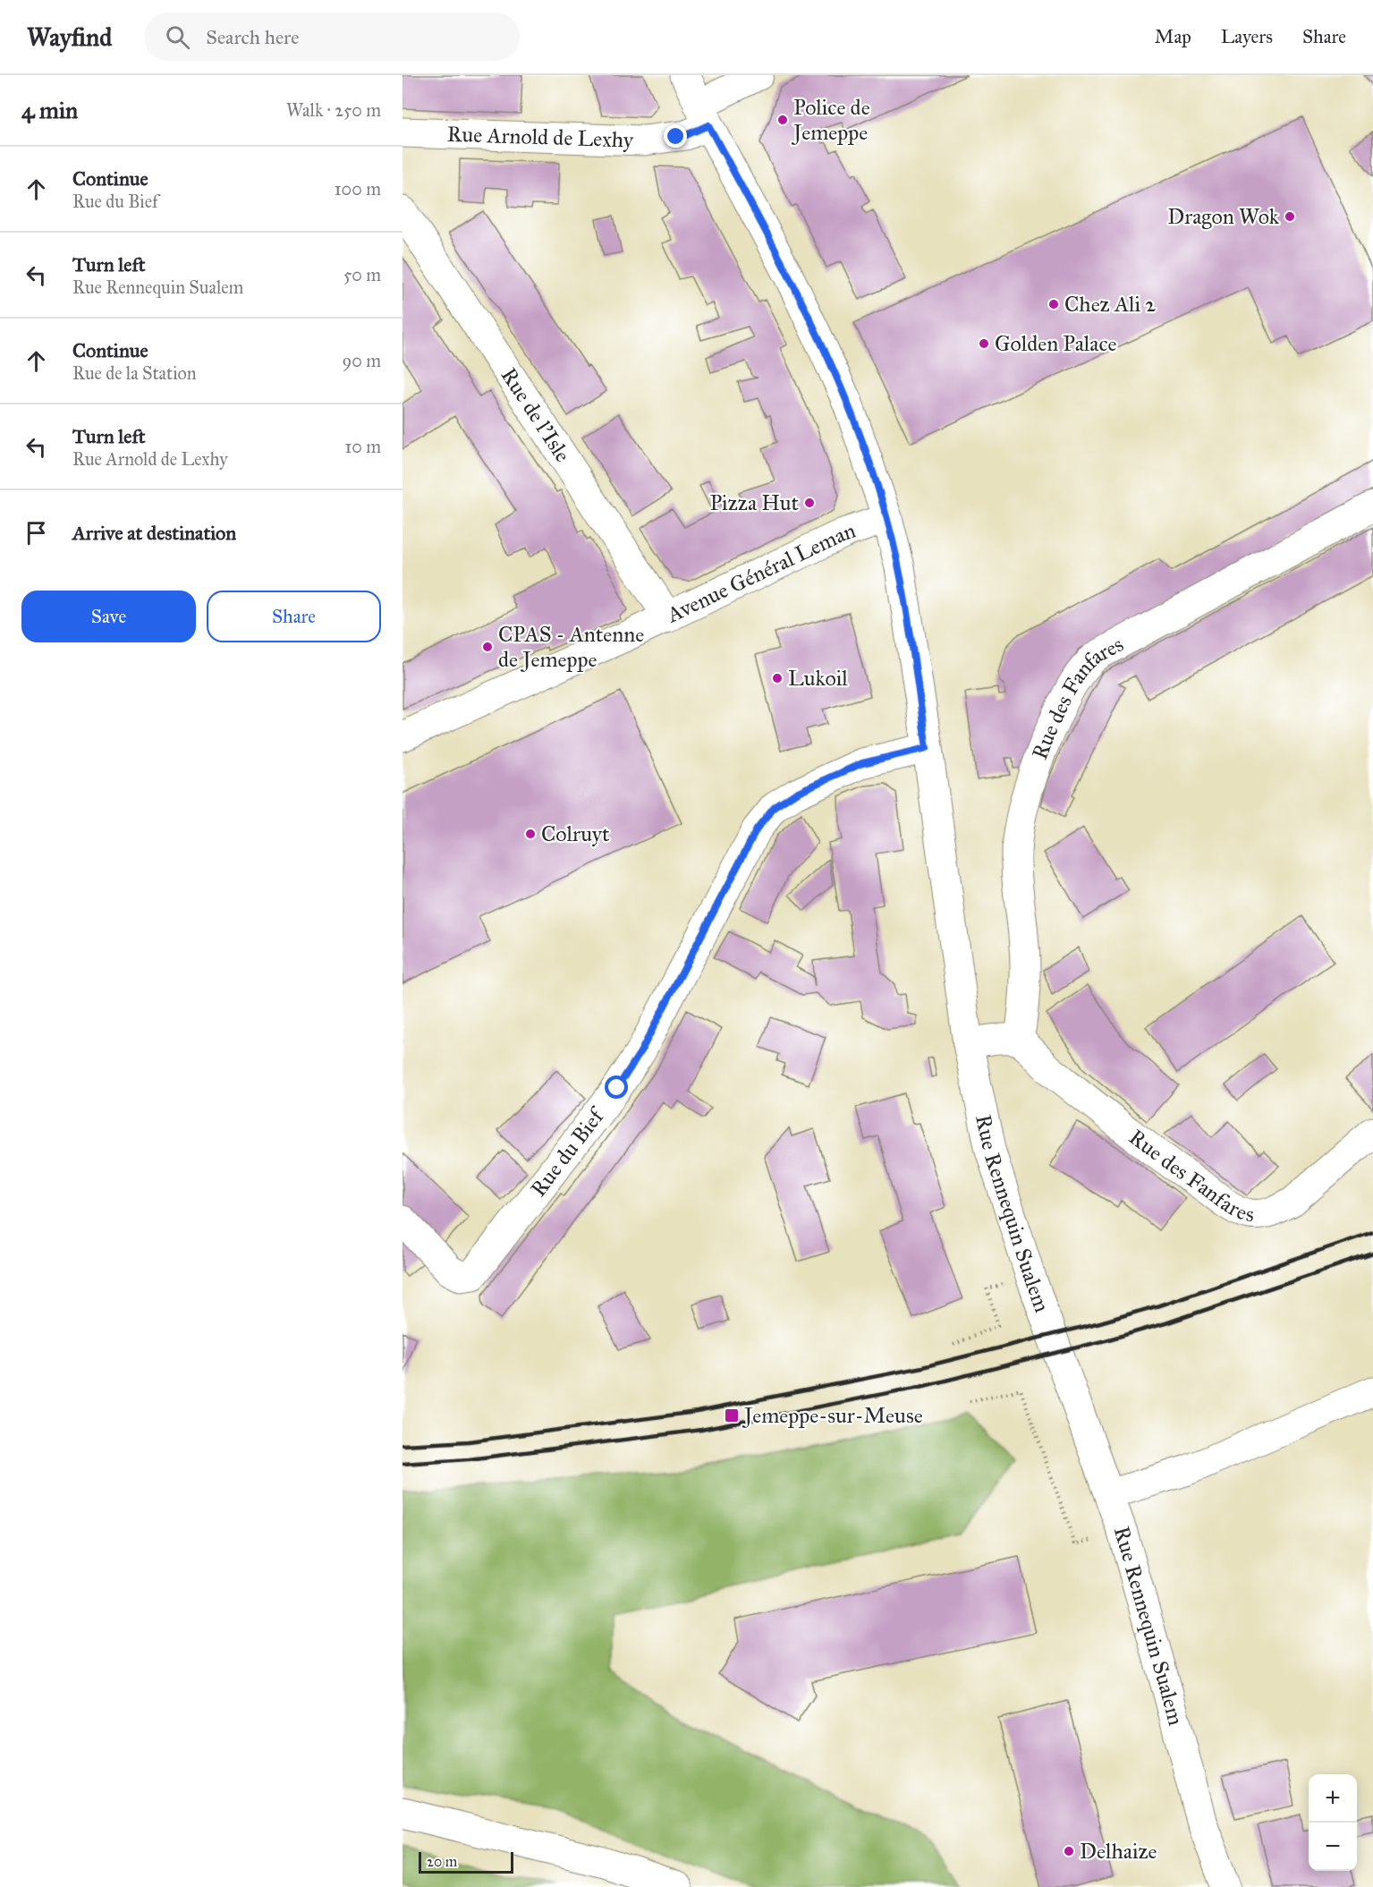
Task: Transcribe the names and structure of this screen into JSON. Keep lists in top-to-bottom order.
{
  "streets": {
    "main road": [
      "Rue Arnold de Lexhy",
      "Rue de l'Isle",
      "Avenue Général Leman",
      "Rue des Fanfares",
      "Rue du Bief",
      "Rue Rennequin Sualem"
    ]
  },
  "crossings": [
    ["Rue Arnold de Lexhy", "Rue Rennequin Sualem"],
    ["Rue de l'Isle", "Avenue Général Leman"],
    ["Avenue Général Leman", "Rue Rennequin Sualem"],
    ["Rue du Bief", "Rue Rennequin Sualem"]
  ],
  "places": {
    "other": [
      "Police de Jemeppe",
      "Dragon Wok",
      "Chez Ali 2",
      "Golden Palace",
      "Pizza Hut",
      "CPAS - Antenne de Jemeppe",
      "Lukoil",
      "Colruyt",
      "Delhaize"
    ],
    "transit": ["Jemeppe-sur-Meuse"]
  },
  "scale_bar": "20 m",
  "page": {
    "header": "Wayfind",
    "search": "Search here",
    "nav": ["Map", "Layers", "Share"],
    "heading": ["4 min", "Walk · 250 m"],
    "list": [
      ["Continue", "Rue du Bief", "100 m"],
      ["Turn left", "Rue Rennequin Sualem", "50 m"],
      ["Continue", "Rue de la Station", "90 m"],
      ["Turn left", "Rue Arnold de Lexhy", "10 m"],
      "Arrive at destination"
    ],
    "buttons": ["Save", "Share"],
    "map_buttons": ["+", "−"],
    "scale": "20 m"
  }
}
